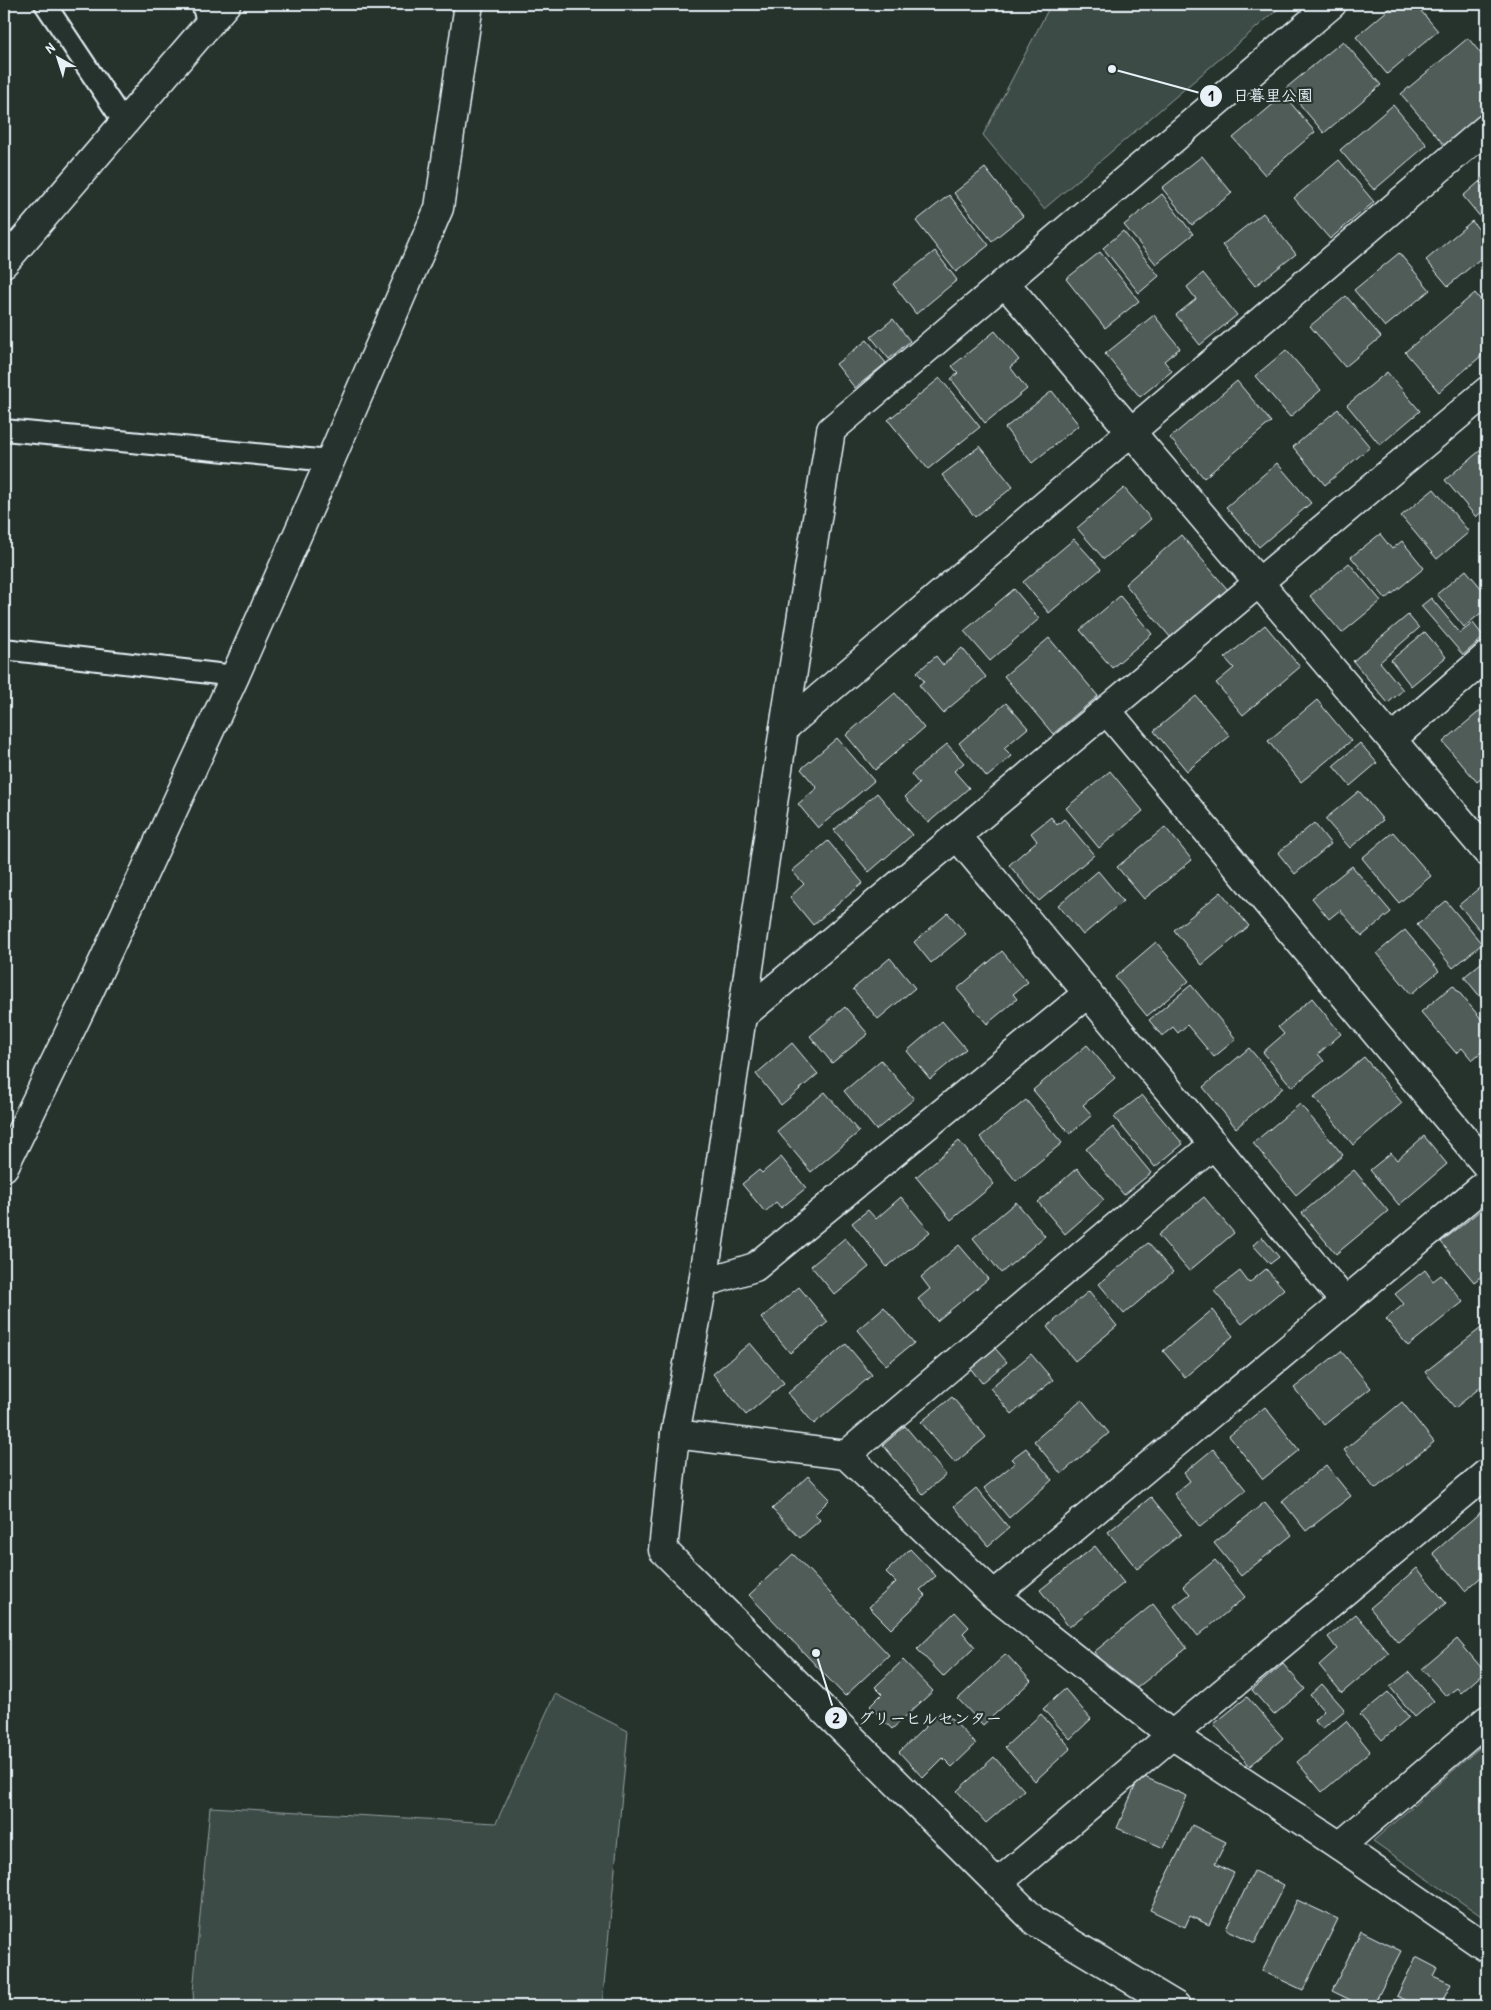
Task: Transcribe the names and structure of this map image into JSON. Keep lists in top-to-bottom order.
{
  "places": ["日暮里公園", "グリーヒルセンター"],
  "north": "top left"
}
